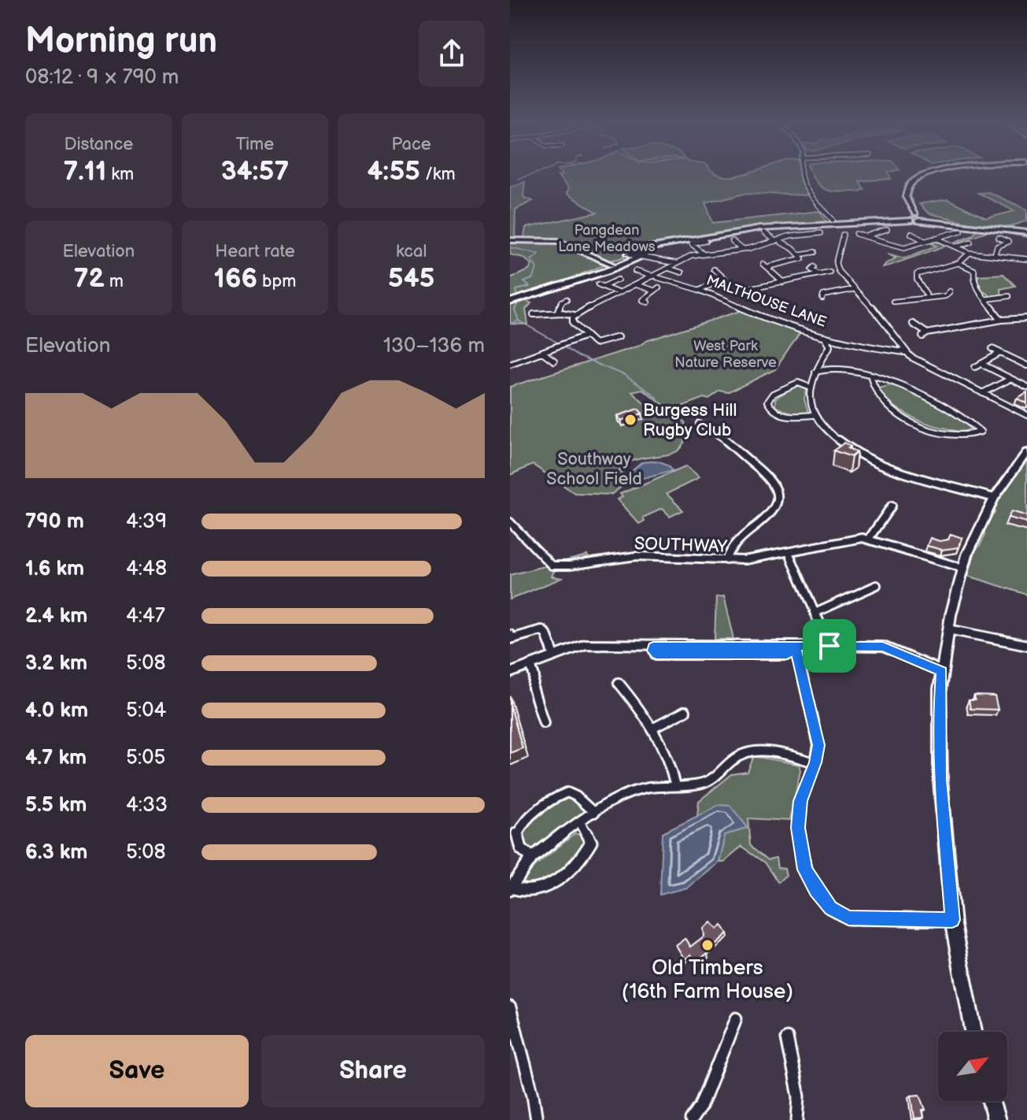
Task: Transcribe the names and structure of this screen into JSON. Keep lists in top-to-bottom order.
{
  "streets": {
    "street": ["MALTHOUSE LANE", "SOUTHWAY"]
  },
  "parks": ["Pangdean Lane Meadows", "West Park Nature Reserve", "Southway School Field"],
  "places": ["Burgess Hill Rugby Club", "Old Timbers (16th Farm House)"],
  "north": "top right",
  "page": {
    "heading": ["Morning run", "08:12 · 9 × 790 m"],
    "stats": [
      ["Distance", "7.11 km"],
      ["Time", "34:57"],
      ["Pace", "4:55 /km"],
      ["Elevation", "72 m"],
      ["Heart rate", "166 bpm"],
      ["kcal", "545"]
    ],
    "chart": ["Elevation", "130–136 m"],
    "list": [
      {
        "name": "790 m",
        "note": "4:39"
      },
      {
        "name": "1.6 km",
        "note": "4:48"
      },
      {
        "name": "2.4 km",
        "note": "4:47"
      },
      {
        "name": "3.2 km",
        "note": "5:08"
      },
      {
        "name": "4.0 km",
        "note": "5:04"
      },
      {
        "name": "4.7 km",
        "note": "5:05"
      },
      {
        "name": "5.5 km",
        "note": "4:33"
      },
      {
        "name": "6.3 km",
        "note": "5:08"
      }
    ],
    "buttons": ["Save", "Share"]
  }
}
